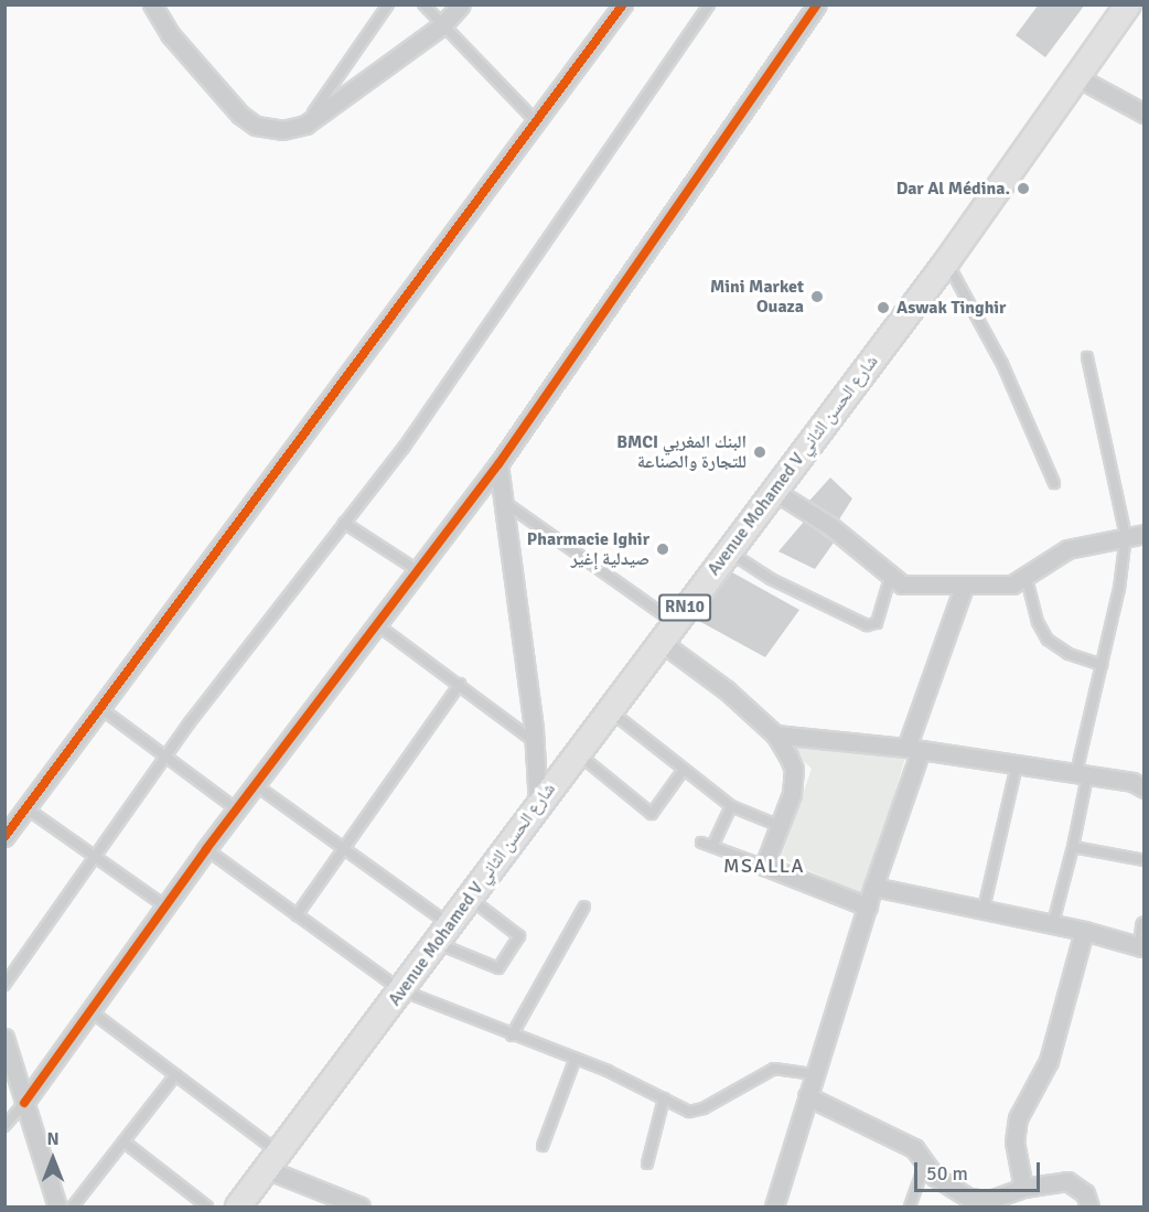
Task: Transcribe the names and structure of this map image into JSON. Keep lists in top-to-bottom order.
{
  "streets": {
    "main road": ["Avenue Mohamed V شارع الحسن الثاني", "RN10"]
  },
  "districts": ["MSALLA"],
  "places": [
    "Dar Al Médina.",
    "Mini Market Ouaza",
    "Aswak Tinghir",
    "BMCI البنك المغربي للتجارة والصناعة",
    "Pharmacie Ighir صيدلية إغير"
  ],
  "scale_bar": "50 m",
  "north": "top"
}
